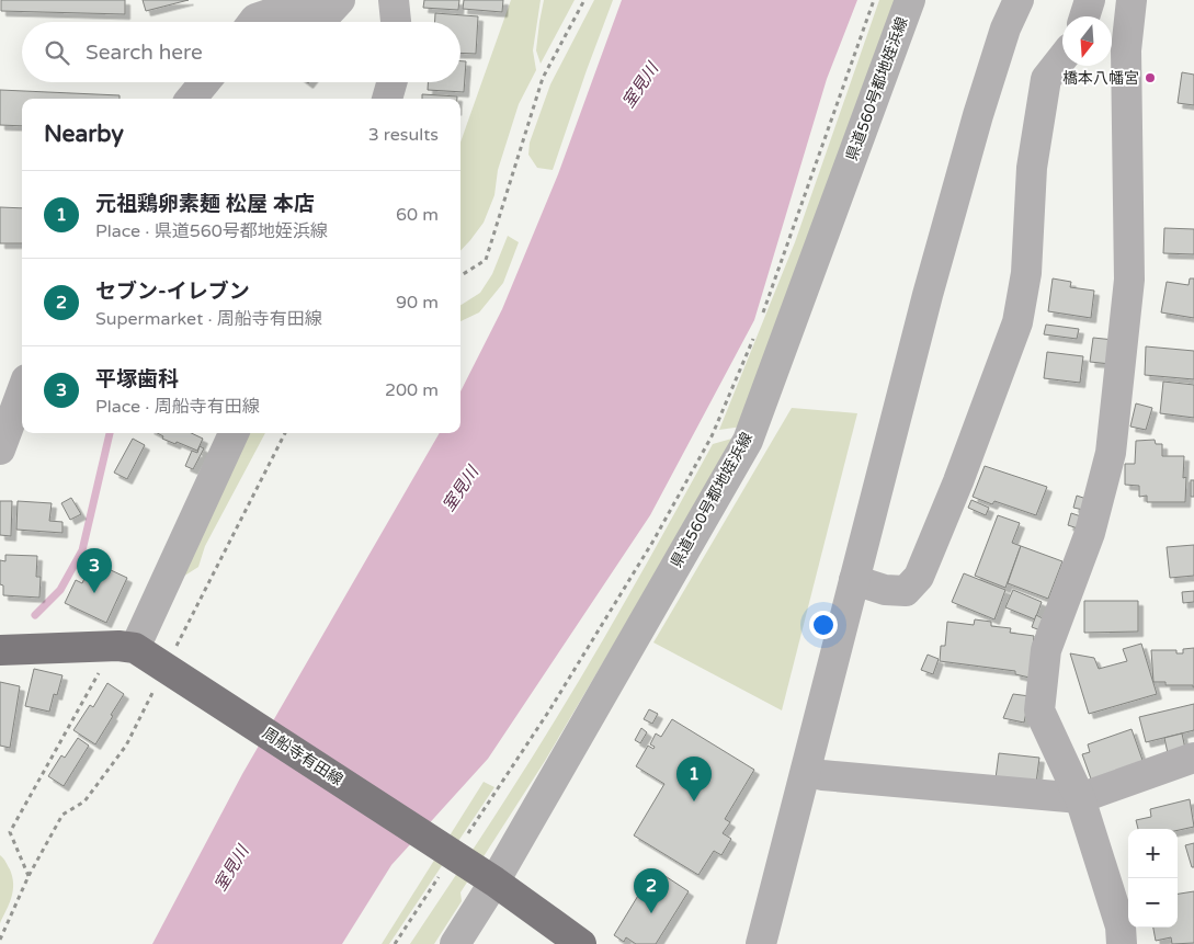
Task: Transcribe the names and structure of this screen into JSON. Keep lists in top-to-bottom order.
{
  "streets": {
    "main road": ["周船寺有田線"],
    "street": ["県道560号都地姪浜線"]
  },
  "crossings": [
    ["県道560号都地姪浜線", "周船寺有田線"]
  ],
  "water": ["室見川"],
  "places": ["橋本八幡宮"],
  "north": "bottom",
  "page": {
    "search": "Search here",
    "heading": ["Nearby", "3 results"],
    "list": [
      {
        "mark": "1",
        "name": "元祖鶏卵素麺 松屋 本店",
        "note": "Place · 県道560号都地姪浜線",
        "value": "60 m"
      },
      {
        "mark": "2",
        "name": "セブン-イレブン",
        "note": "Supermarket · 周船寺有田線",
        "value": "90 m"
      },
      {
        "mark": "3",
        "name": "平塚歯科",
        "note": "Place · 周船寺有田線",
        "value": "200 m"
      }
    ],
    "pins": ["3", "1", "2"],
    "map_buttons": ["+", "−"]
  }
}
